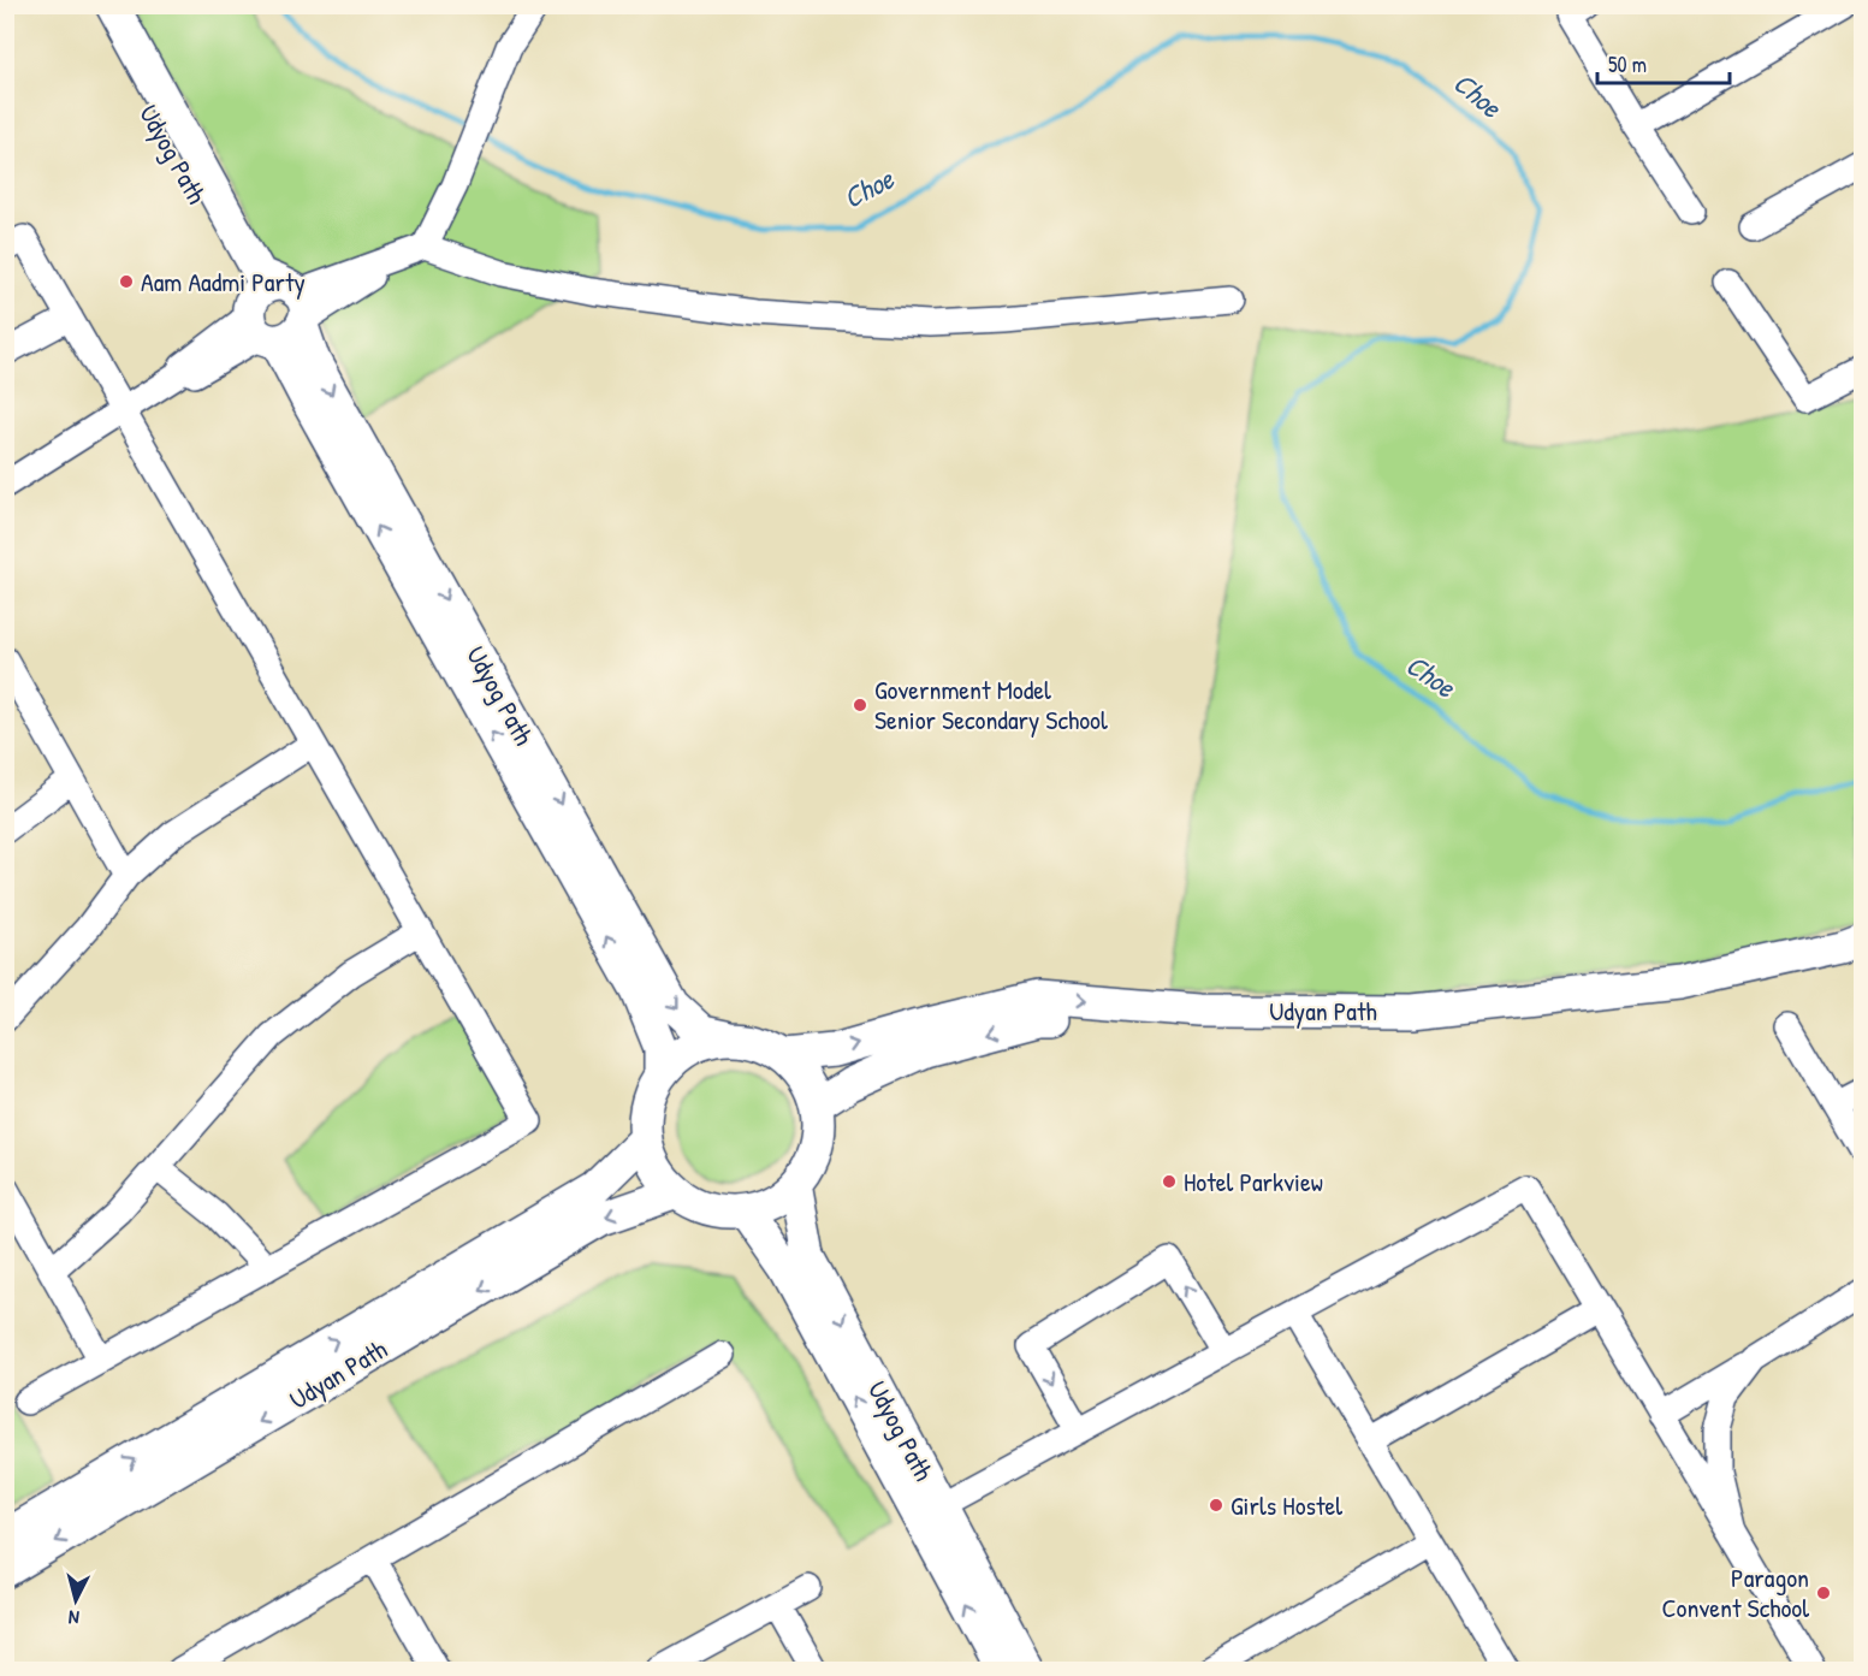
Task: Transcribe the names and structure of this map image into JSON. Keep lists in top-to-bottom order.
{
  "streets": {
    "main road": ["Udyog Path", "Udyan Path"]
  },
  "crossings": [
    ["Udyog Path", "Udyan Path"]
  ],
  "water": ["Choe"],
  "places": [
    "Aam Aadmi Party",
    "Government Model Senior Secondary School",
    "Hotel Parkview",
    "Girls Hostel",
    "Paragon Convent School"
  ],
  "scale_bar": "50 m",
  "north": "bottom"
}
